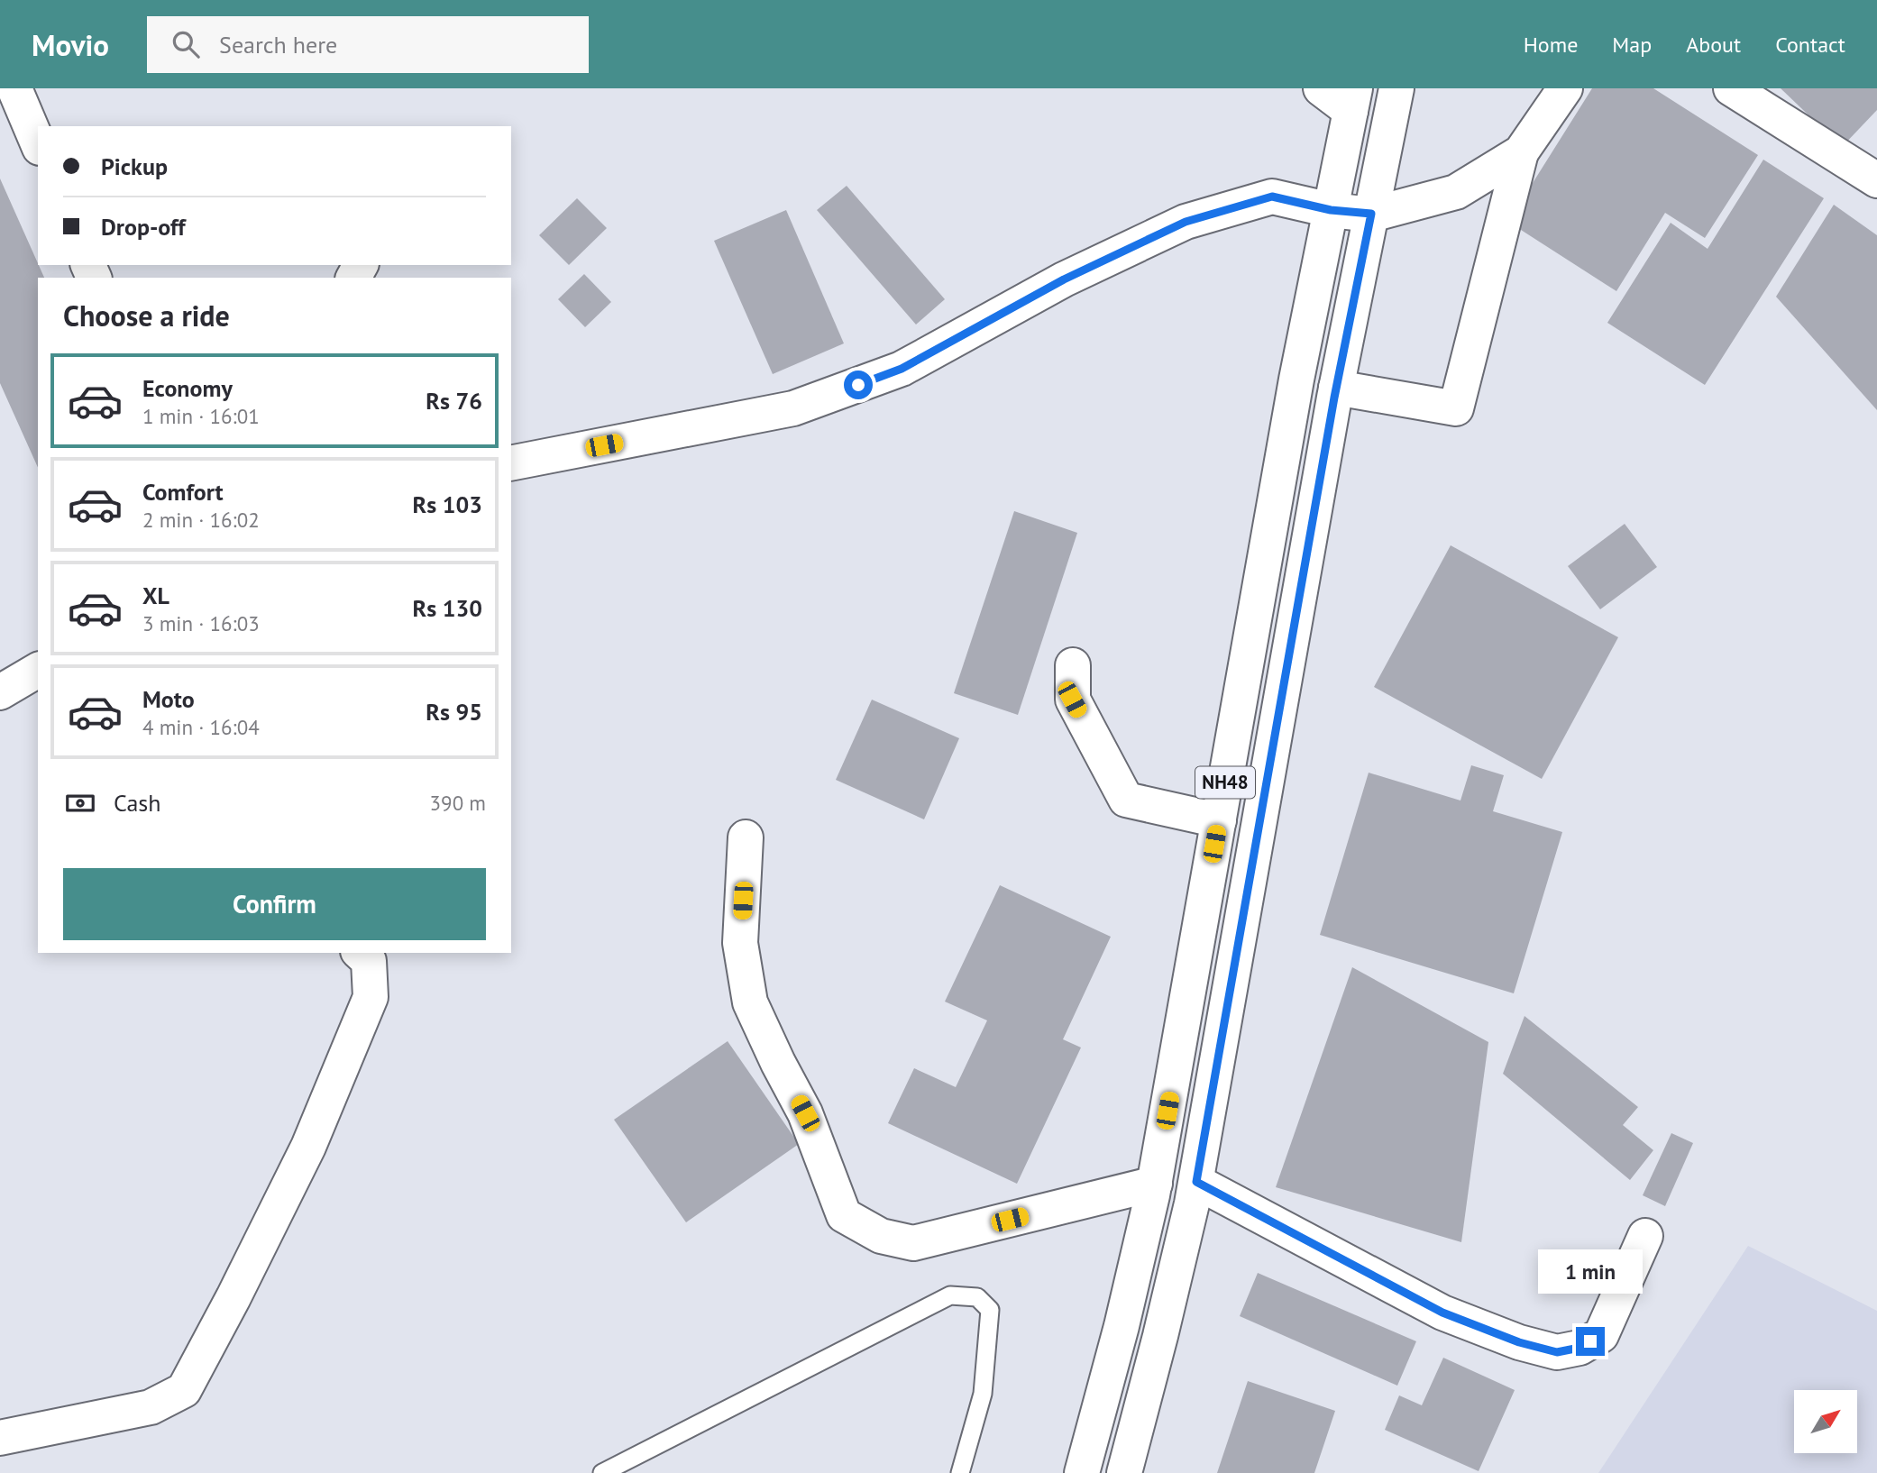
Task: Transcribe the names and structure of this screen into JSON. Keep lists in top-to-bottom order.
{
  "streets": {
    "main road": ["NH48"]
  },
  "north": "top right",
  "page": {
    "header": "Movio",
    "search": "Search here",
    "nav": [
      "Home",
      "Map",
      "About",
      "Contact"
    ],
    "banner": ["Pickup", "Drop-off"],
    "heading": "Choose a ride",
    "list": [
      {
        "name": "Economy",
        "note": "1 min · 16:01",
        "value": "Rs 76"
      },
      {
        "name": "Comfort",
        "note": "2 min · 16:02",
        "value": "Rs 103"
      },
      {
        "name": "XL",
        "note": "3 min · 16:03",
        "value": "Rs 130"
      },
      {
        "name": "Moto",
        "note": "4 min · 16:04",
        "value": "Rs 95"
      }
    ],
    "pay": ["Cash", "390 m"],
    "buttons": "Confirm",
    "bubble": "1 min"
  }
}
